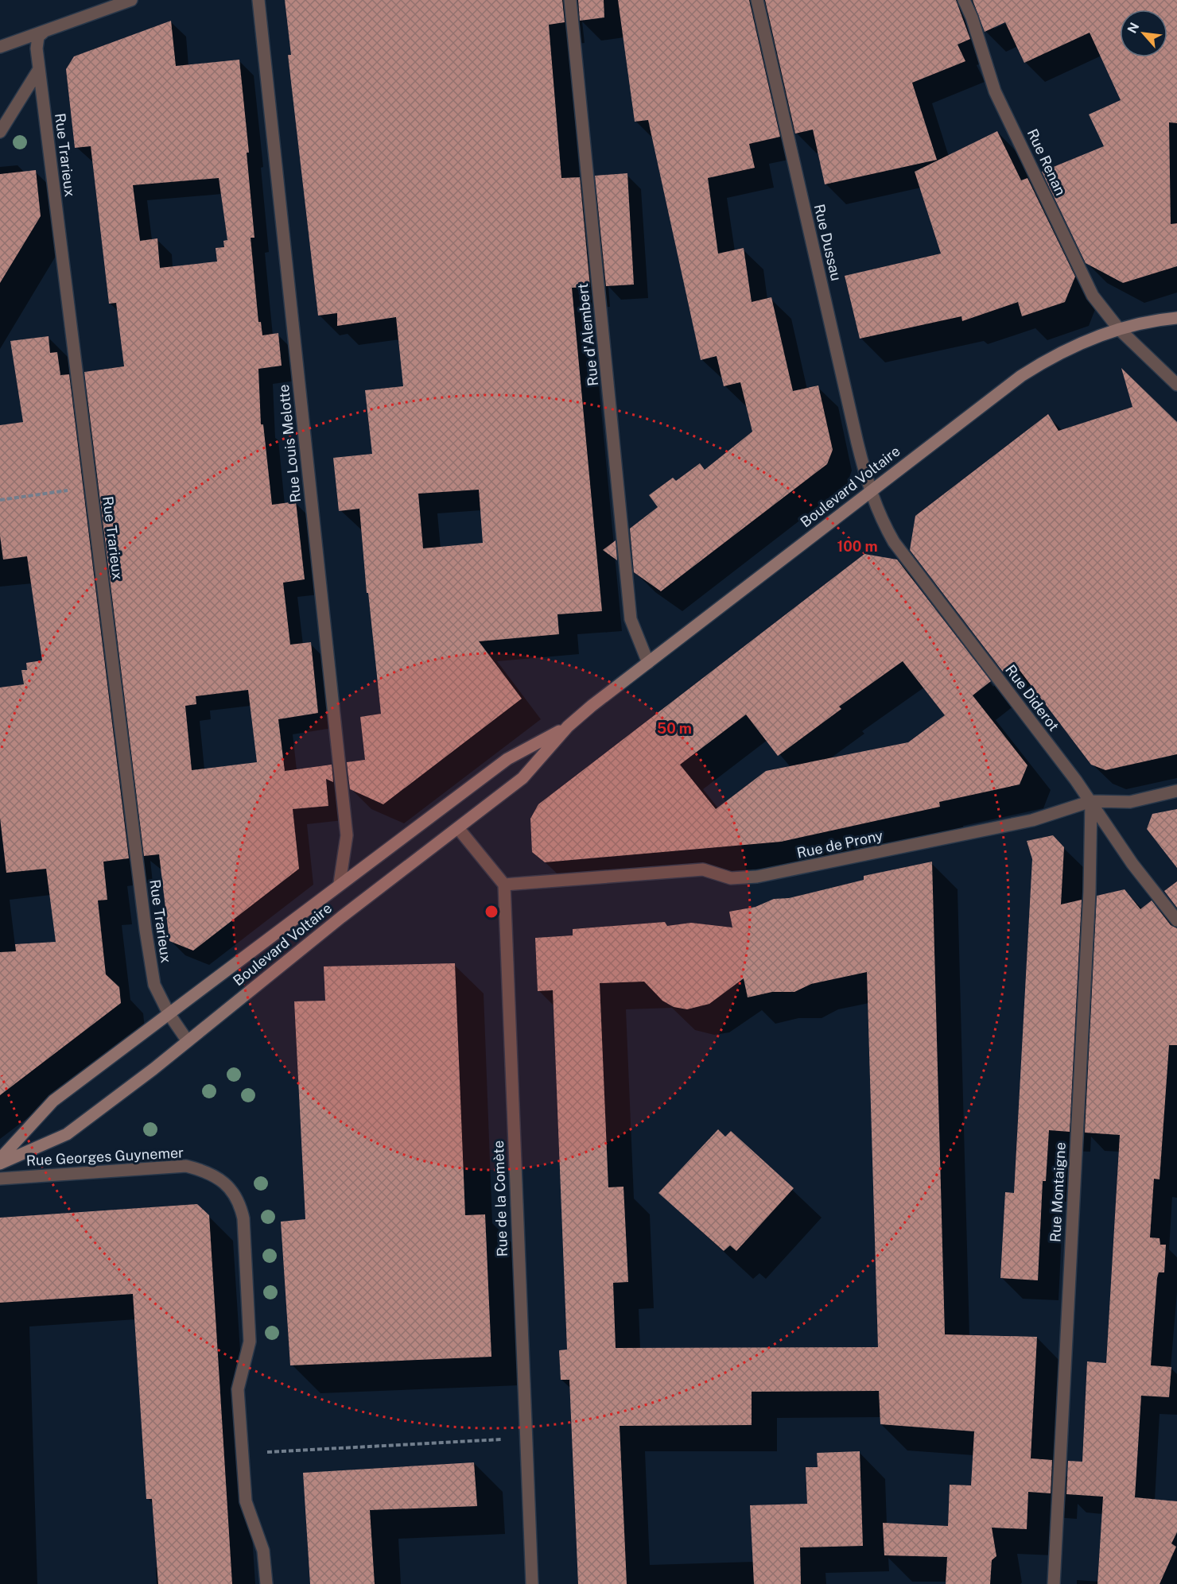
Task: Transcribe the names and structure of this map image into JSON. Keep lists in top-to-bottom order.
{
  "streets": {
    "main road": ["Boulevard Voltaire"],
    "street": [
      "Rue Trarieux",
      "Rue Renan",
      "Rue Dussau",
      "Rue d'Alembert",
      "Rue Louis Melotte",
      "Rue Diderot",
      "Rue de Prony",
      "Rue Georges Guynemer",
      "Rue Montaigne",
      "Rue de la Comète"
    ]
  },
  "crossings": [
    ["Rue Trarieux", "Boulevard Voltaire"],
    ["Rue Renan", "Boulevard Voltaire"],
    ["Rue Dussau", "Boulevard Voltaire"],
    ["Rue Dussau", "Rue Diderot"],
    ["Rue d'Alembert", "Boulevard Voltaire"],
    ["Rue Louis Melotte", "Boulevard Voltaire"],
    ["Boulevard Voltaire", "Rue Diderot"],
    ["Rue Diderot", "Rue de Prony"],
    ["Rue Diderot", "Rue Montaigne"],
    ["Rue de Prony", "Rue Montaigne"],
    ["Rue de Prony", "Rue de la Comète"]
  ],
  "north": "top left",
  "rings": ["100 m", "50 m"]
}
